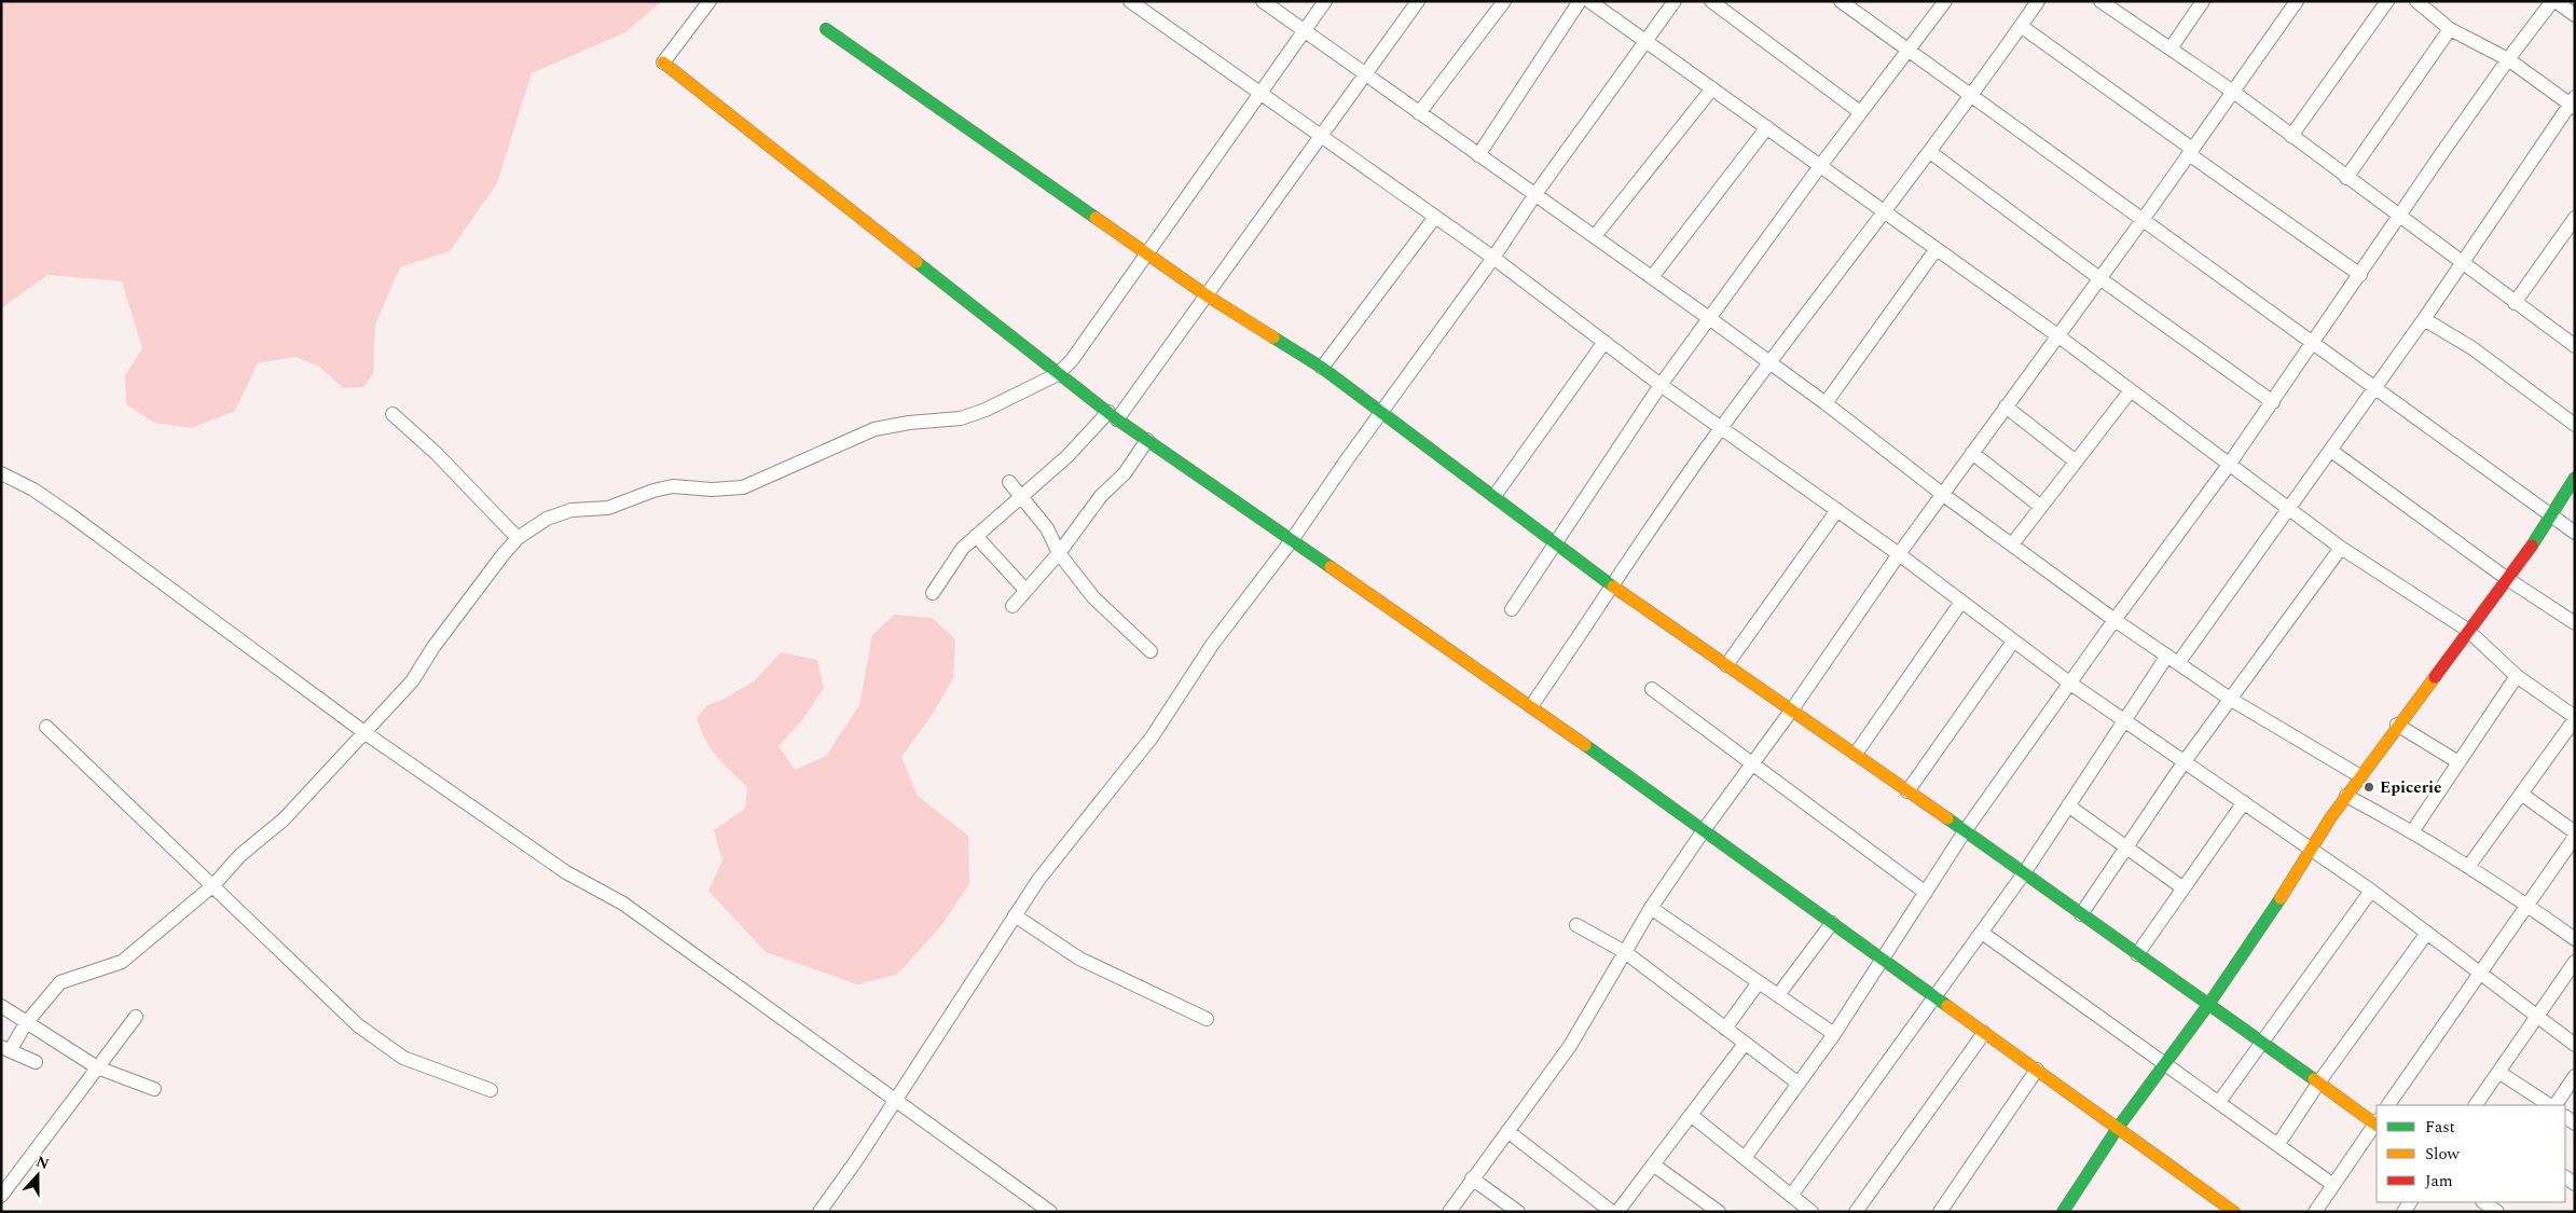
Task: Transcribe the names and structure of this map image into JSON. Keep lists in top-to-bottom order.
{
  "places": ["Epicerie"],
  "legend": ["Fast", "Slow", "Jam"],
  "north": "top"
}
